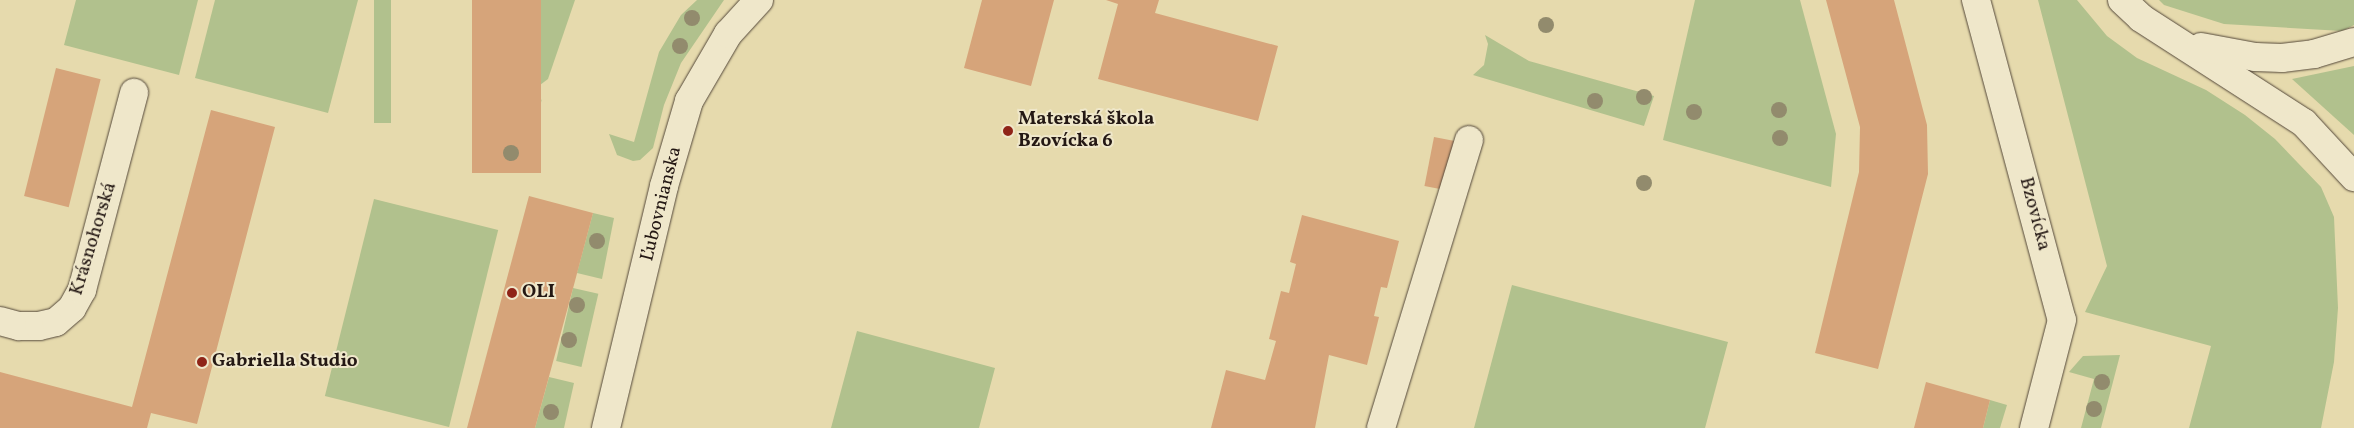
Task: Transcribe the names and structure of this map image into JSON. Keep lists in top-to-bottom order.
{
  "streets": {
    "street": ["Ľubovnianska", "Bzovícka", "Krásnohorská"]
  },
  "places": ["Materská škola Bzovícka 6", "OLI", "Gabriella Studio"]
}
